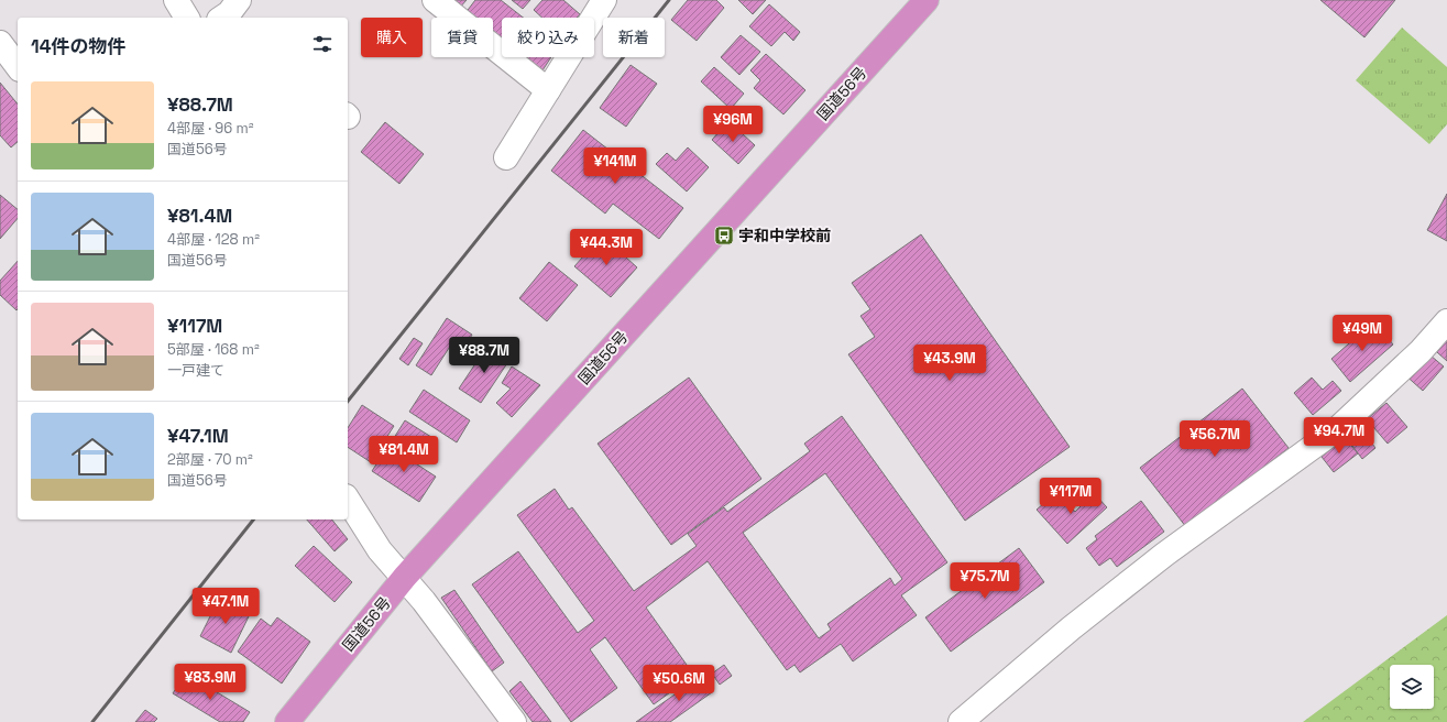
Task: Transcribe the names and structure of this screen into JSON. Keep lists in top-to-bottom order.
{
  "streets": {
    "highway": ["国道56号"]
  },
  "places": {
    "bus stop": ["宇和中学校前"]
  },
  "page": {
    "chip": [
      "購入",
      "賃貸",
      "絞り込み",
      "新着"
    ],
    "heading": "14件の物件",
    "list": [
      {
        "name": "¥88.7M",
        "note": "4部屋 · 96 m² · 国道56号"
      },
      {
        "name": "¥81.4M",
        "note": "4部屋 · 128 m² · 国道56号"
      },
      {
        "name": "¥117M",
        "note": "5部屋 · 168 m² · 一戸建て"
      },
      {
        "name": "¥47.1M",
        "note": "2部屋 · 70 m² · 国道56号"
      }
    ],
    "price": [
      "¥96M",
      "¥141M",
      "¥44.3M",
      "¥49M",
      "¥88.7M",
      "¥43.9M",
      "¥94.7M",
      "¥56.7M",
      "¥81.4M",
      "¥117M",
      "¥75.7M",
      "¥47.1M",
      "¥83.9M",
      "¥50.6M"
    ]
  }
}
